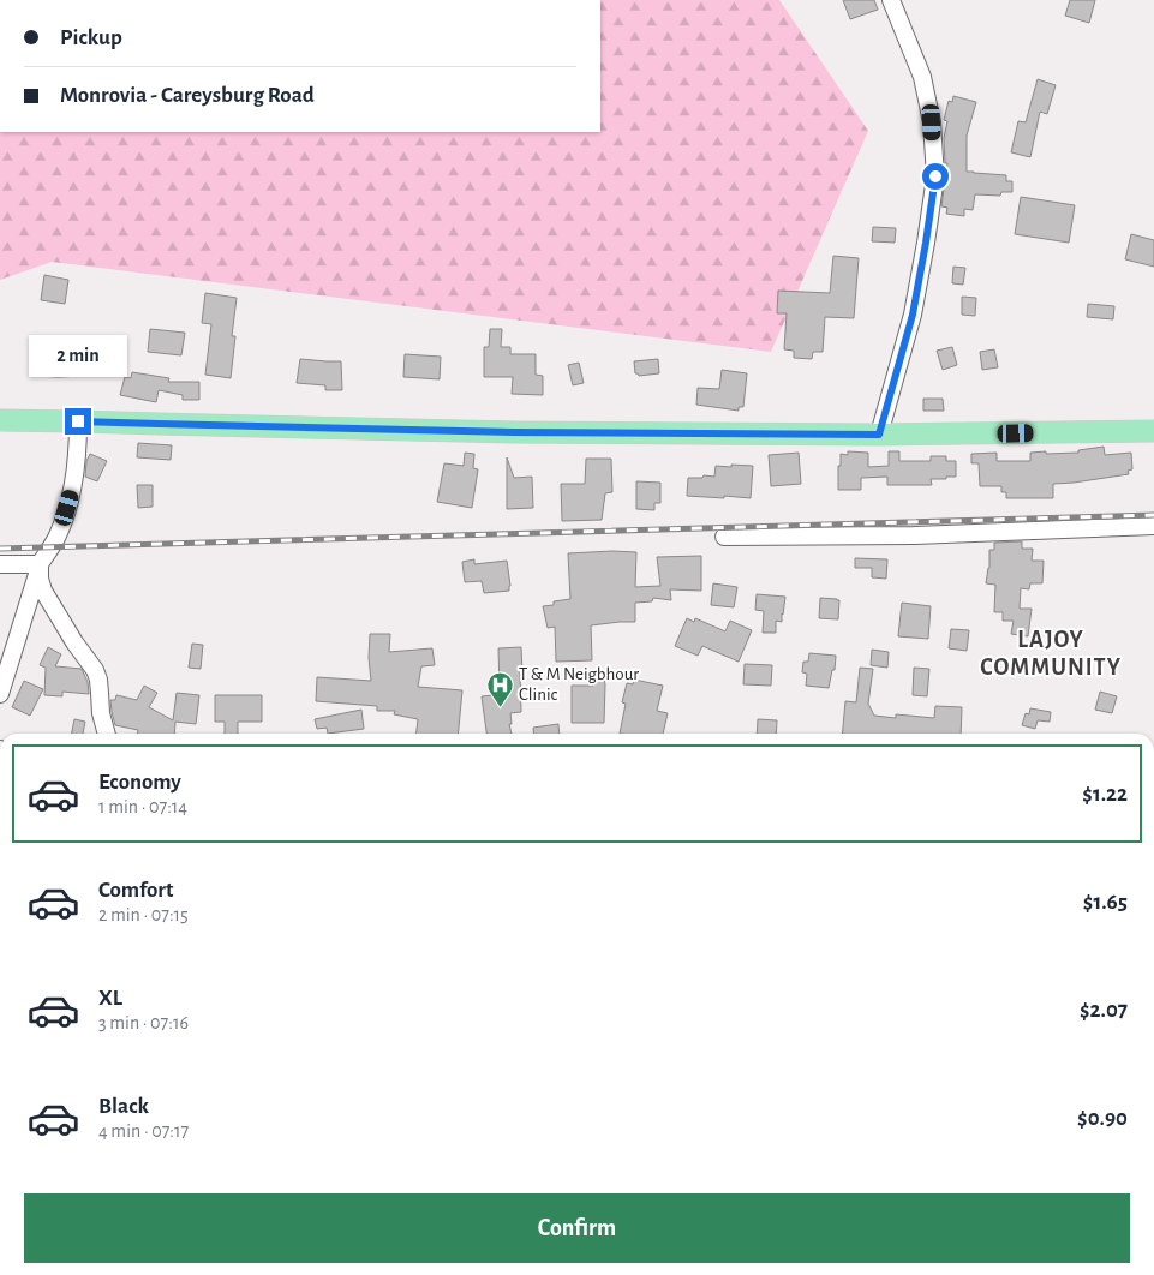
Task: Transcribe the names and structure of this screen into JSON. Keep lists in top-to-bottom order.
{
  "districts": ["LAJOY COMMUNITY"],
  "places": {
    "hospital": ["T & M Neigbhour Clinic"]
  },
  "page": {
    "banner": ["Pickup", "Monrovia - Careysburg Road"],
    "bubble": "2 min",
    "list": [
      {
        "name": "Economy",
        "note": "1 min · 07:14",
        "value": "$1.22"
      },
      {
        "name": "Comfort",
        "note": "2 min · 07:15",
        "value": "$1.65"
      },
      {
        "name": "XL",
        "note": "3 min · 07:16",
        "value": "$2.07"
      },
      {
        "name": "Black",
        "note": "4 min · 07:17",
        "value": "$0.90"
      }
    ],
    "buttons": "Confirm"
  }
}
